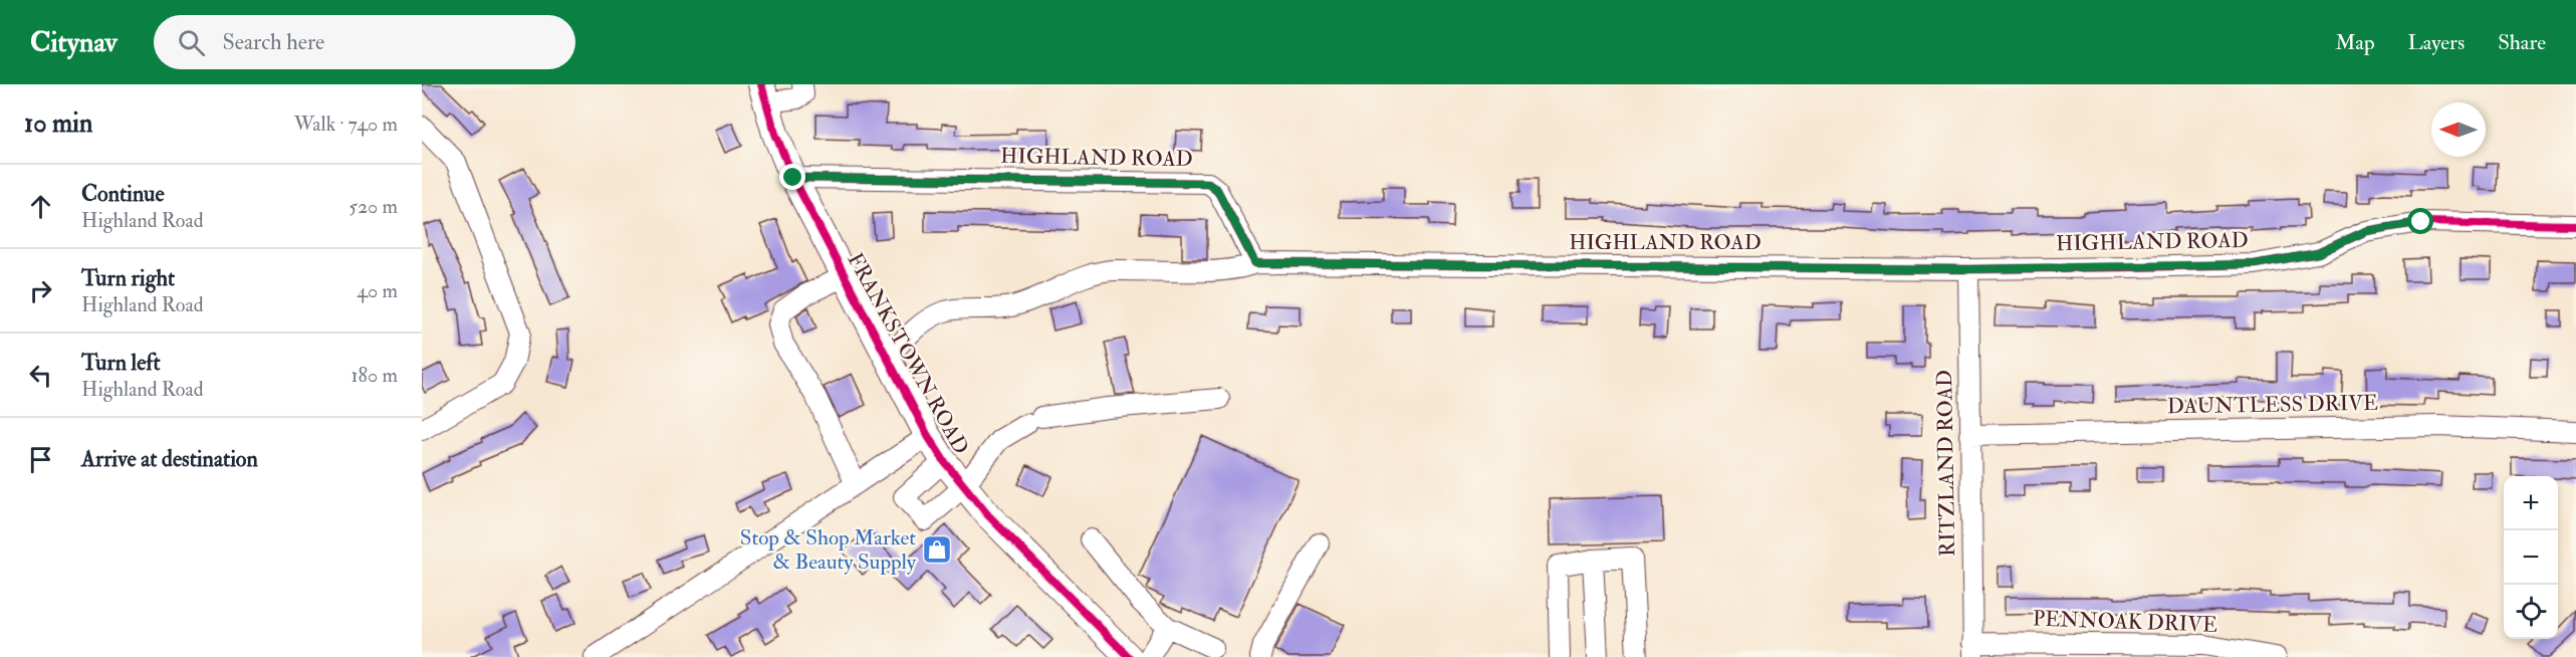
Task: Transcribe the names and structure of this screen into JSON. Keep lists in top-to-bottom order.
{
  "streets": {
    "main road": ["FRANKSTOWN ROAD"],
    "street": [
      "HIGHLAND ROAD",
      "DAUNTLESS DRIVE",
      "RITZLAND ROAD",
      "PENNOAK DRIVE"
    ]
  },
  "crossings": [
    ["HIGHLAND ROAD", "FRANKSTOWN ROAD"],
    ["HIGHLAND ROAD", "RITZLAND ROAD"],
    ["DAUNTLESS DRIVE", "RITZLAND ROAD"],
    ["RITZLAND ROAD", "PENNOAK DRIVE"]
  ],
  "places": {
    "shop": ["Stop & Shop Market & Beauty Supply"]
  },
  "north": "left",
  "page": {
    "header": "Citynav",
    "search": "Search here",
    "nav": ["Map", "Layers", "Share"],
    "heading": ["10 min", "Walk · 740 m"],
    "list": [
      ["Continue", "Highland Road", "520 m"],
      ["Turn right", "Highland Road", "40 m"],
      ["Turn left", "Highland Road", "180 m"],
      "Arrive at destination"
    ],
    "map_buttons": ["+", "−"]
  }
}
